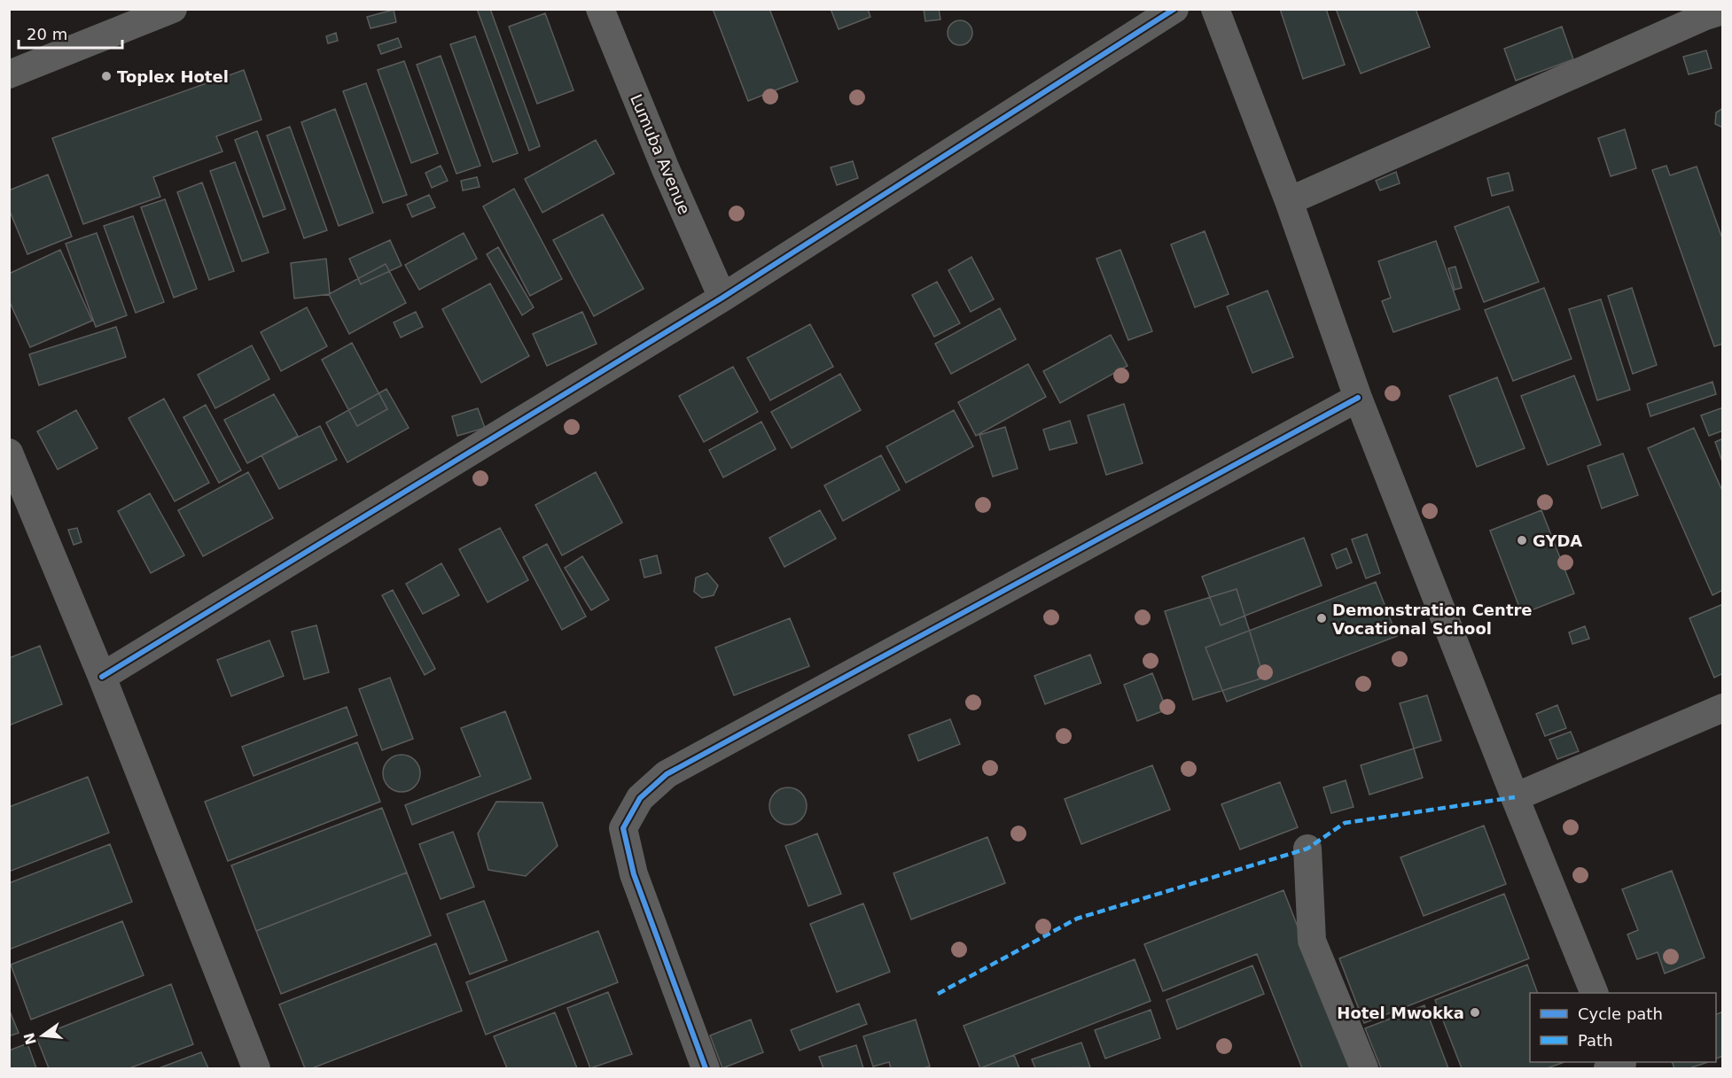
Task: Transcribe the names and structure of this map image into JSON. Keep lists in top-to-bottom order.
{
  "streets": {
    "street": ["Lumuba Avenue"]
  },
  "places": [
    "Toplex Hotel",
    "GYDA",
    "Demonstration Centre Vocational School",
    "Hotel Mwokka"
  ],
  "legend": ["Cycle path", "Path"],
  "scale_bar": "20 m",
  "north": "left"
}
